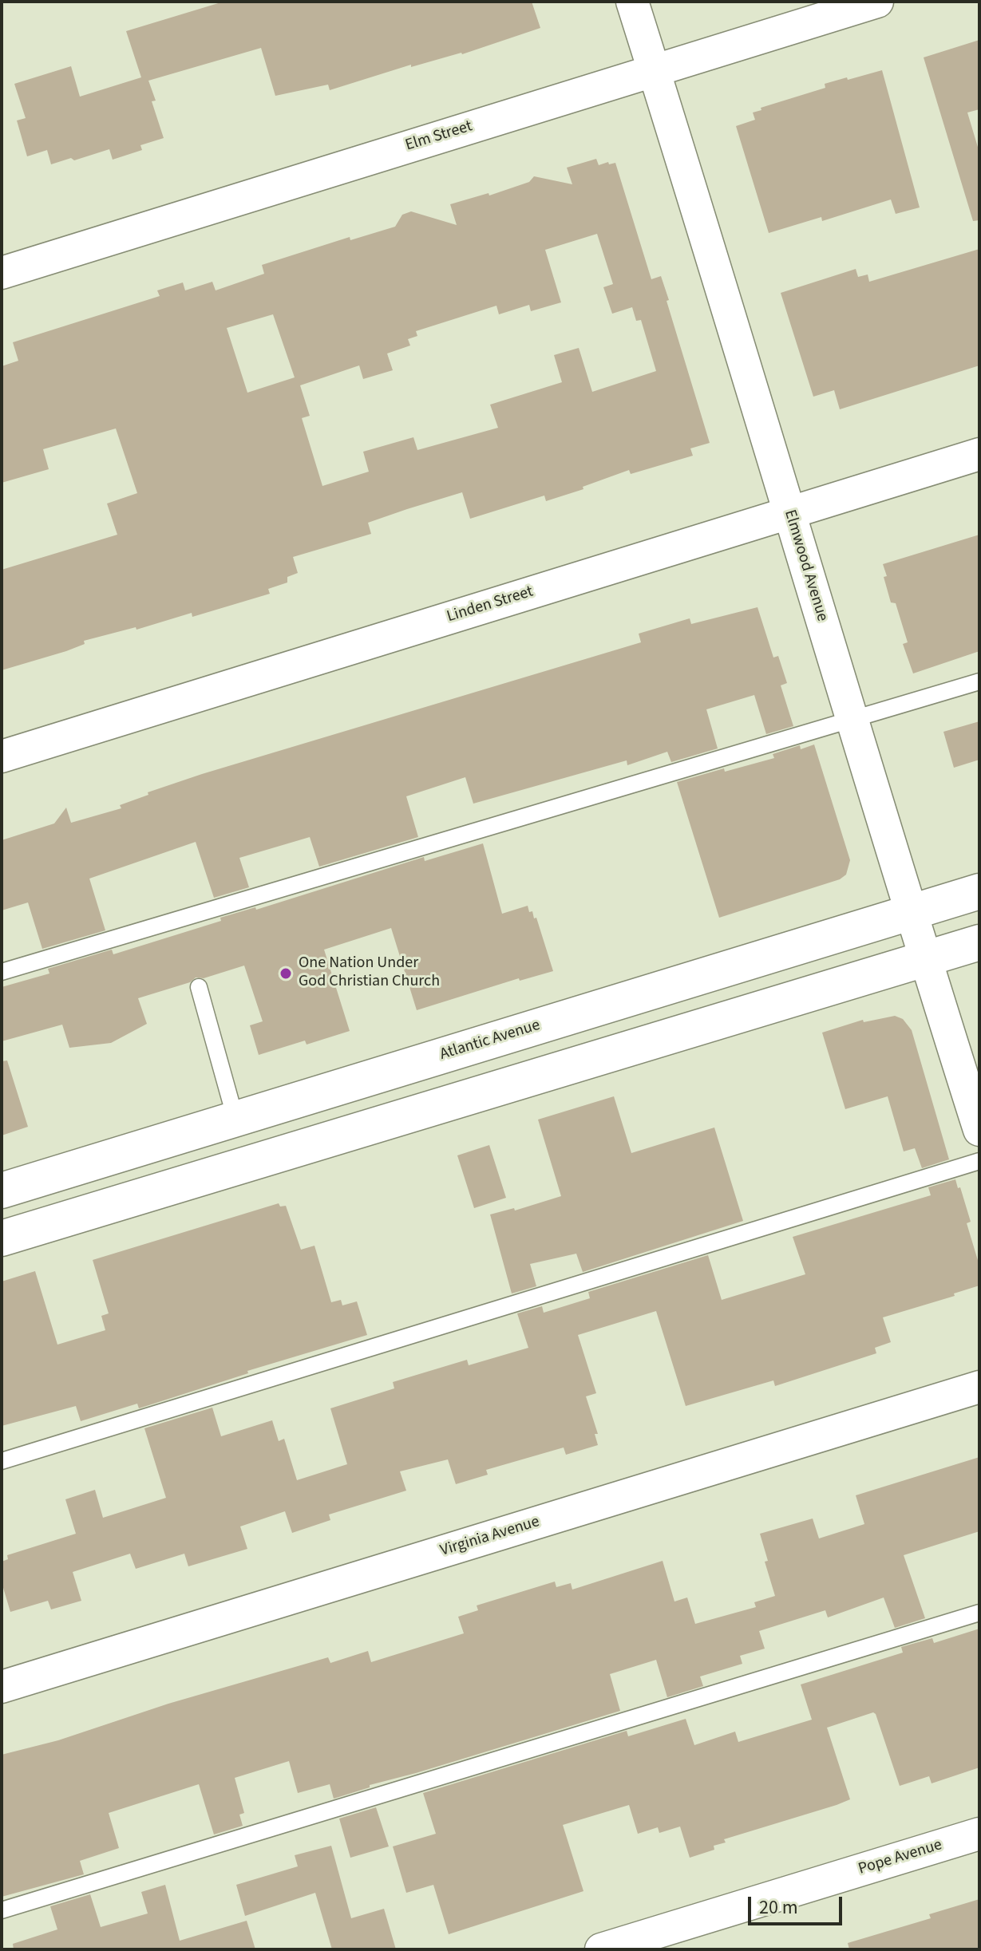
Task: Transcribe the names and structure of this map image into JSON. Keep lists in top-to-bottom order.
{
  "streets": {
    "main road": ["Atlantic Avenue"],
    "street": [
      "Elm Street",
      "Elmwood Avenue",
      "Linden Street",
      "Virginia Avenue",
      "Pope Avenue"
    ]
  },
  "crossings": [
    ["Elm Street", "Elmwood Avenue"],
    ["Elmwood Avenue", "Linden Street"],
    ["Elmwood Avenue", "Atlantic Avenue"]
  ],
  "places": ["One Nation Under God Christian Church"],
  "scale_bar": "20 m"
}
